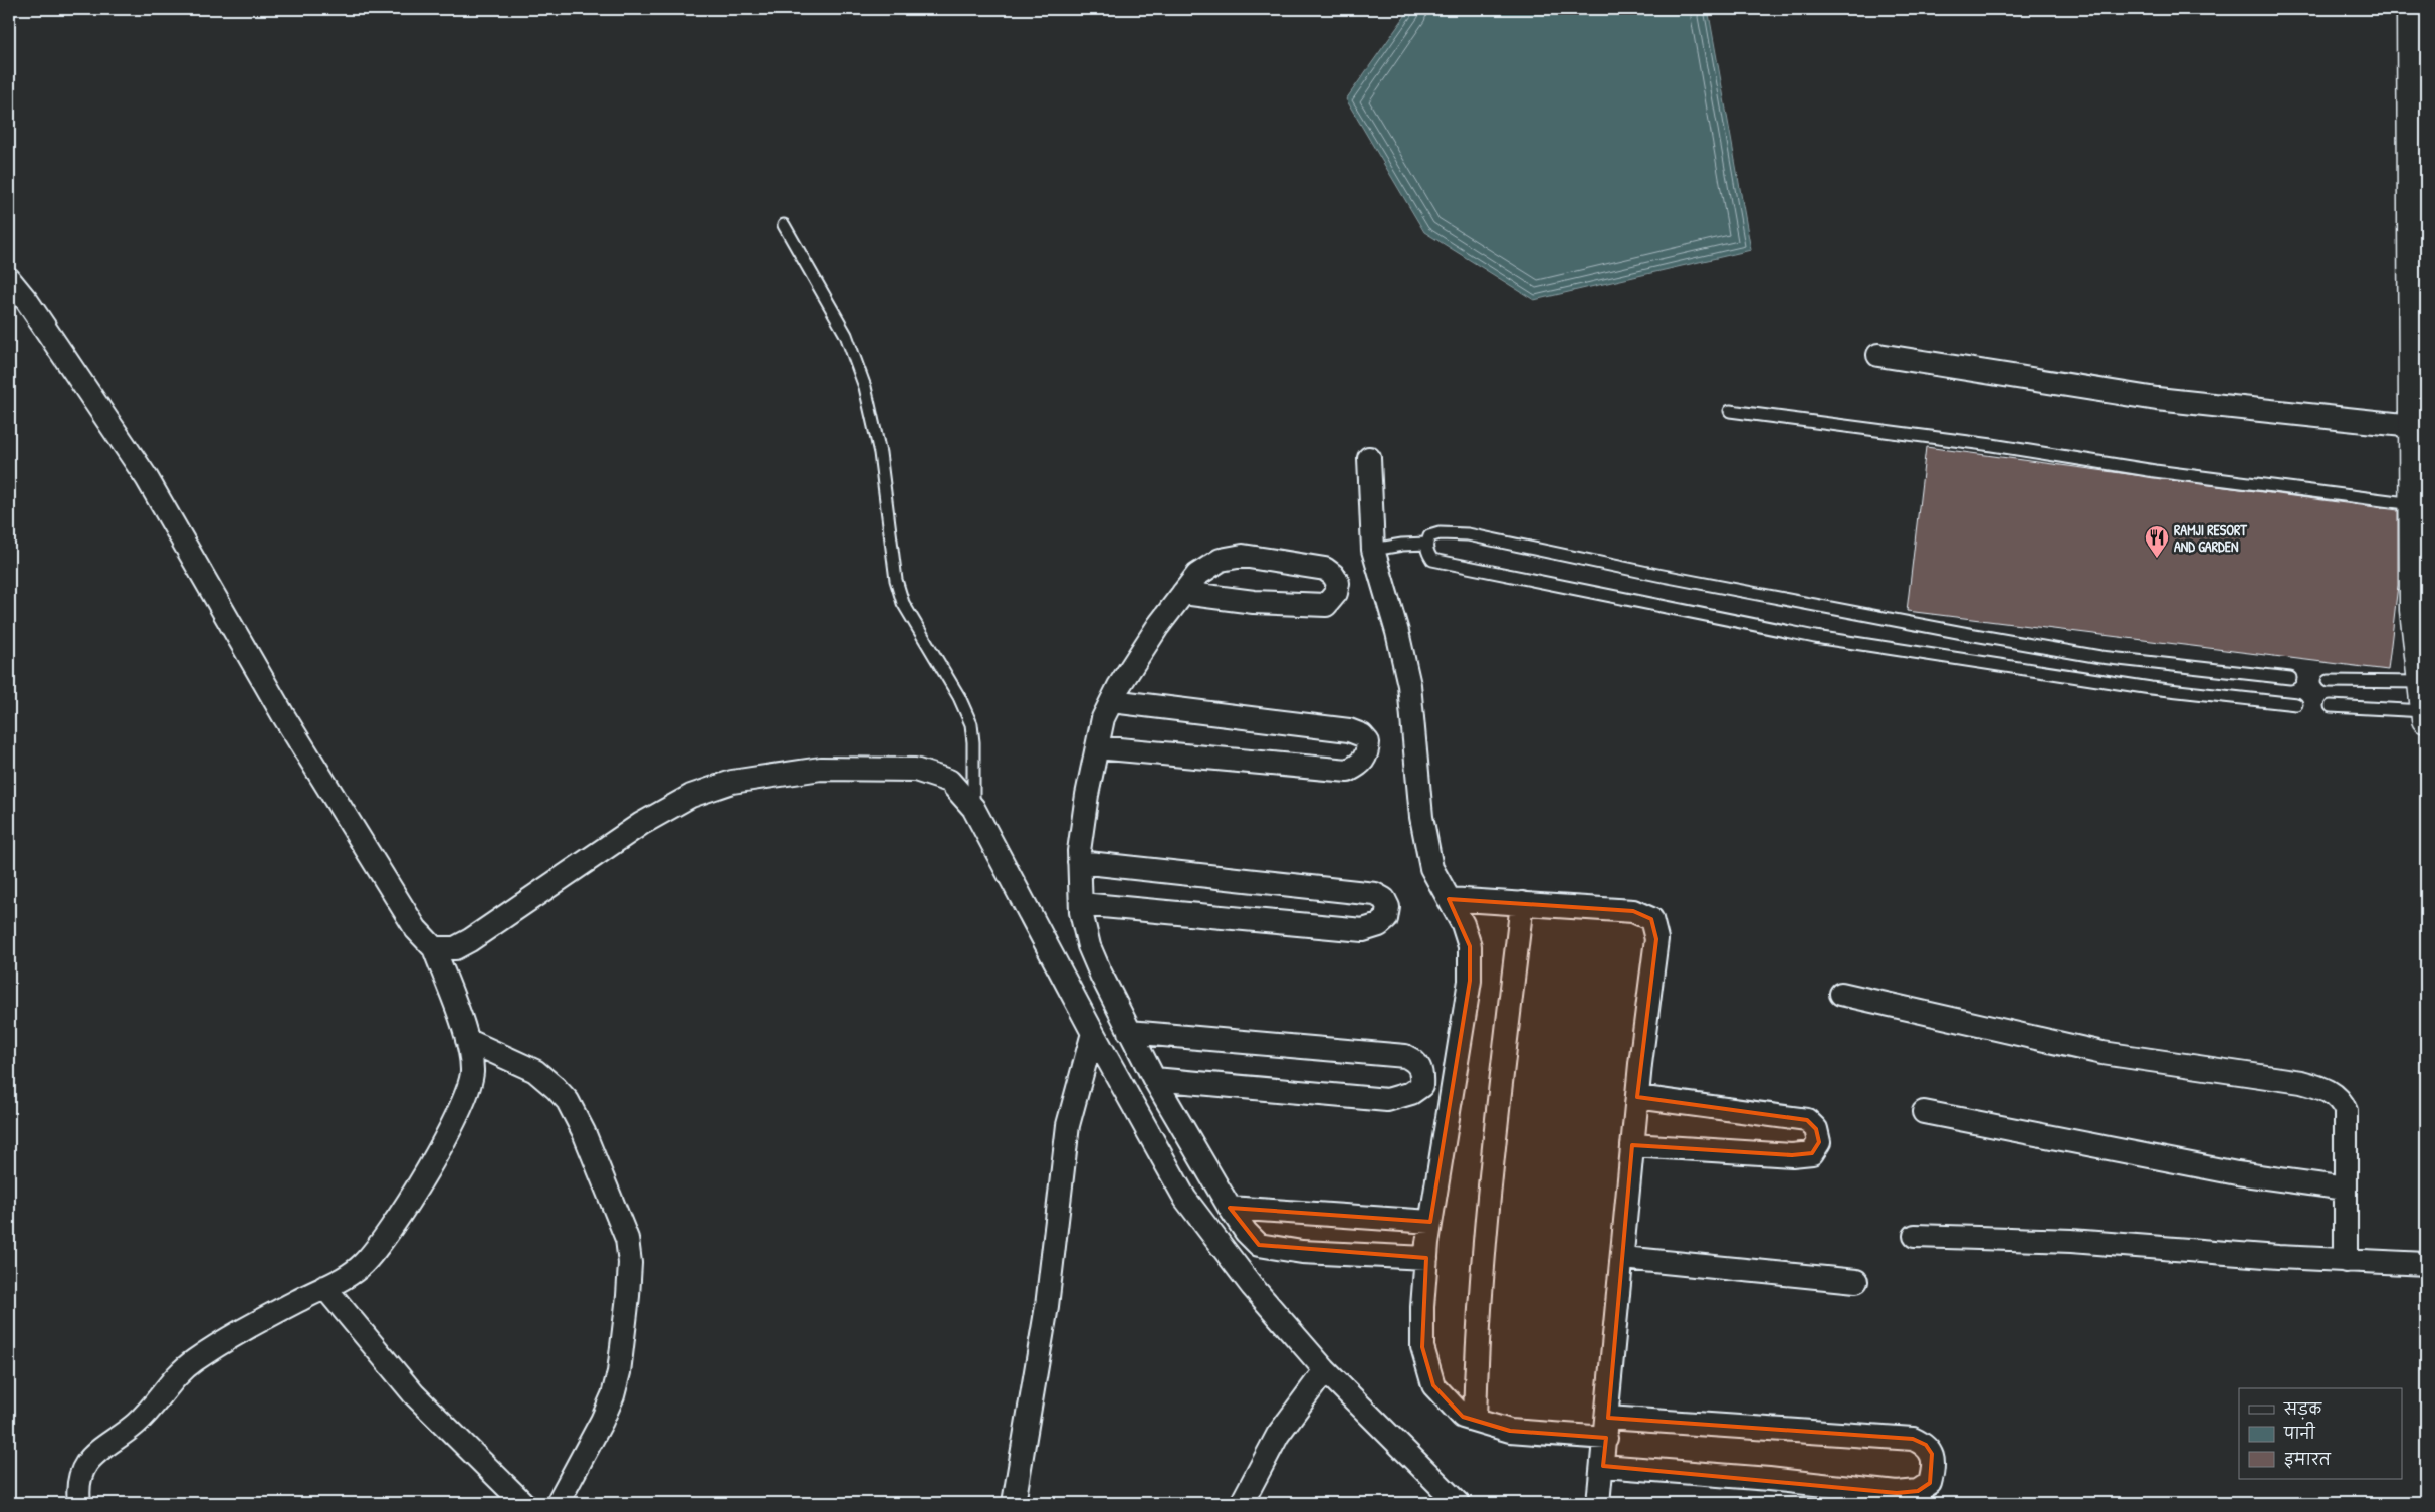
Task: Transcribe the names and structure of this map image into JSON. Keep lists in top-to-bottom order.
{
  "places": {
    "restaurant": ["RAMJI RESORT AND GARDEN"]
  },
  "legend": ["सड़क", "पानी", "इमारत"]
}
